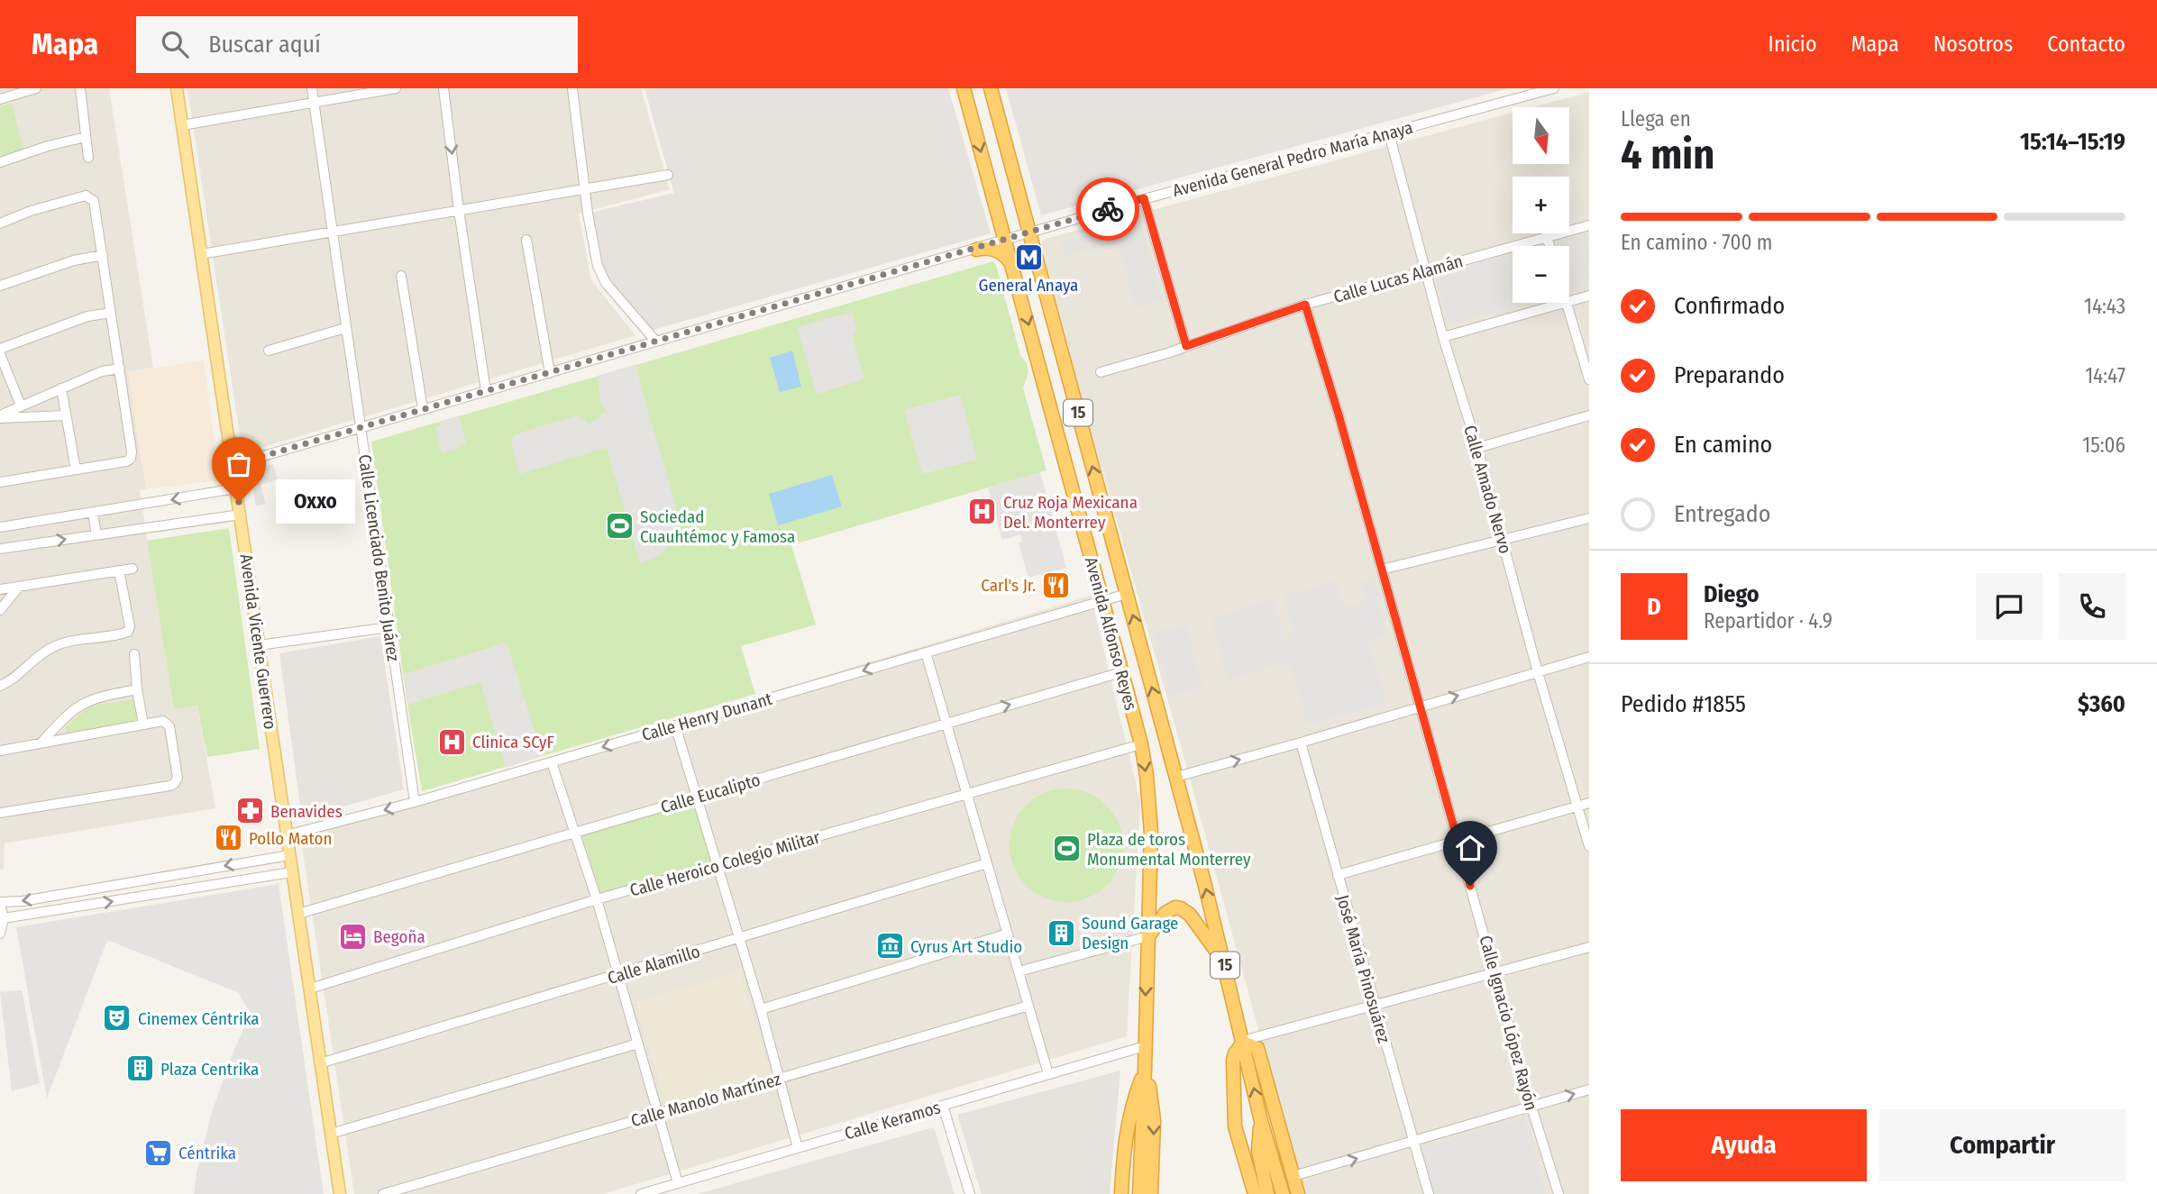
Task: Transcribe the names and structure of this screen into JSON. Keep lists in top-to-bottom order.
{
  "streets": {
    "highway": ["15", "Avenida Alfonso Reyes"],
    "main road": ["Avenida Vicente Guerrero"],
    "street": [
      "Avenida General Pedro María Anaya",
      "Calle Lucas Alamán",
      "Calle Amado Nervo",
      "Calle Licenciado Benito Juárez",
      "Calle Henry Dunant",
      "Calle Eucalipto",
      "Calle Heroico Colegio Militar",
      "Calle Alamillo",
      "José María Pinosuárez",
      "Calle Ignacio López Rayón",
      "Calle Manolo Martínez",
      "Calle Keramos"
    ]
  },
  "crossings": [
    ["Avenida General Pedro María Anaya", "Calle Amado Nervo"],
    ["Avenida General Pedro María Anaya", "Calle Licenciado Benito Juárez"],
    ["Avenida General Pedro María Anaya", "Avenida Alfonso Reyes"],
    ["Avenida General Pedro María Anaya", "Avenida Vicente Guerrero"],
    ["Calle Lucas Alamán", "Calle Amado Nervo"],
    ["Calle Lucas Alamán", "Calle Ignacio López Rayón"],
    ["15", "Avenida Alfonso Reyes"],
    ["Calle Licenciado Benito Juárez", "Calle Henry Dunant"],
    ["Avenida Alfonso Reyes", "Calle Henry Dunant"],
    ["Avenida Alfonso Reyes", "Calle Eucalipto"],
    ["Avenida Alfonso Reyes", "Calle Heroico Colegio Militar"],
    ["Avenida Alfonso Reyes", "Calle Keramos"],
    ["Avenida Vicente Guerrero", "Calle Henry Dunant"],
    ["Avenida Vicente Guerrero", "Calle Eucalipto"],
    ["Avenida Vicente Guerrero", "Calle Heroico Colegio Militar"],
    ["Avenida Vicente Guerrero", "Calle Alamillo"]
  ],
  "one_way": ["Calle Henry Dunant"],
  "places": {
    "metro station": ["General Anaya"],
    "other": ["Oxxo"],
    "hospital": ["Cruz Roja Mexicana Del. Monterrey", "Clinica SCyF"],
    "sports": ["Sociedad Cuauhtémoc y Famosa", "Plaza de toros Monumental Monterrey"],
    "restaurant": ["Carl's Jr.", "Pollo Maton"],
    "pharmacy": ["Benavides"],
    "building": ["Sound Garage Design", "Plaza Centrika"],
    "hotel": ["Begoña"],
    "museum": ["Cyrus Art Studio"],
    "theatre": ["Cinemex Céntrika"],
    "supermarket": ["Céntrika"]
  },
  "north": "bottom",
  "page": {
    "header": "Mapa",
    "search": "Buscar aquí",
    "nav": [
      "Inicio",
      "Mapa",
      "Nosotros",
      "Contacto"
    ],
    "heading": ["4 min", "Llega en", "15:14–15:19"],
    "panel": [
      "Diego",
      "Repartidor · 4.9",
      "Pedido #1855",
      "$360"
    ],
    "map_buttons": ["+", "−"],
    "bar": "En camino · 700 m",
    "list": [
      ["Confirmado", "14:43"],
      ["Preparando", "14:47"],
      ["En camino", "15:06"],
      "Entregado"
    ],
    "bubble": "Oxxo",
    "round": "D",
    "buttons": ["Ayuda", "Compartir"]
  }
}
